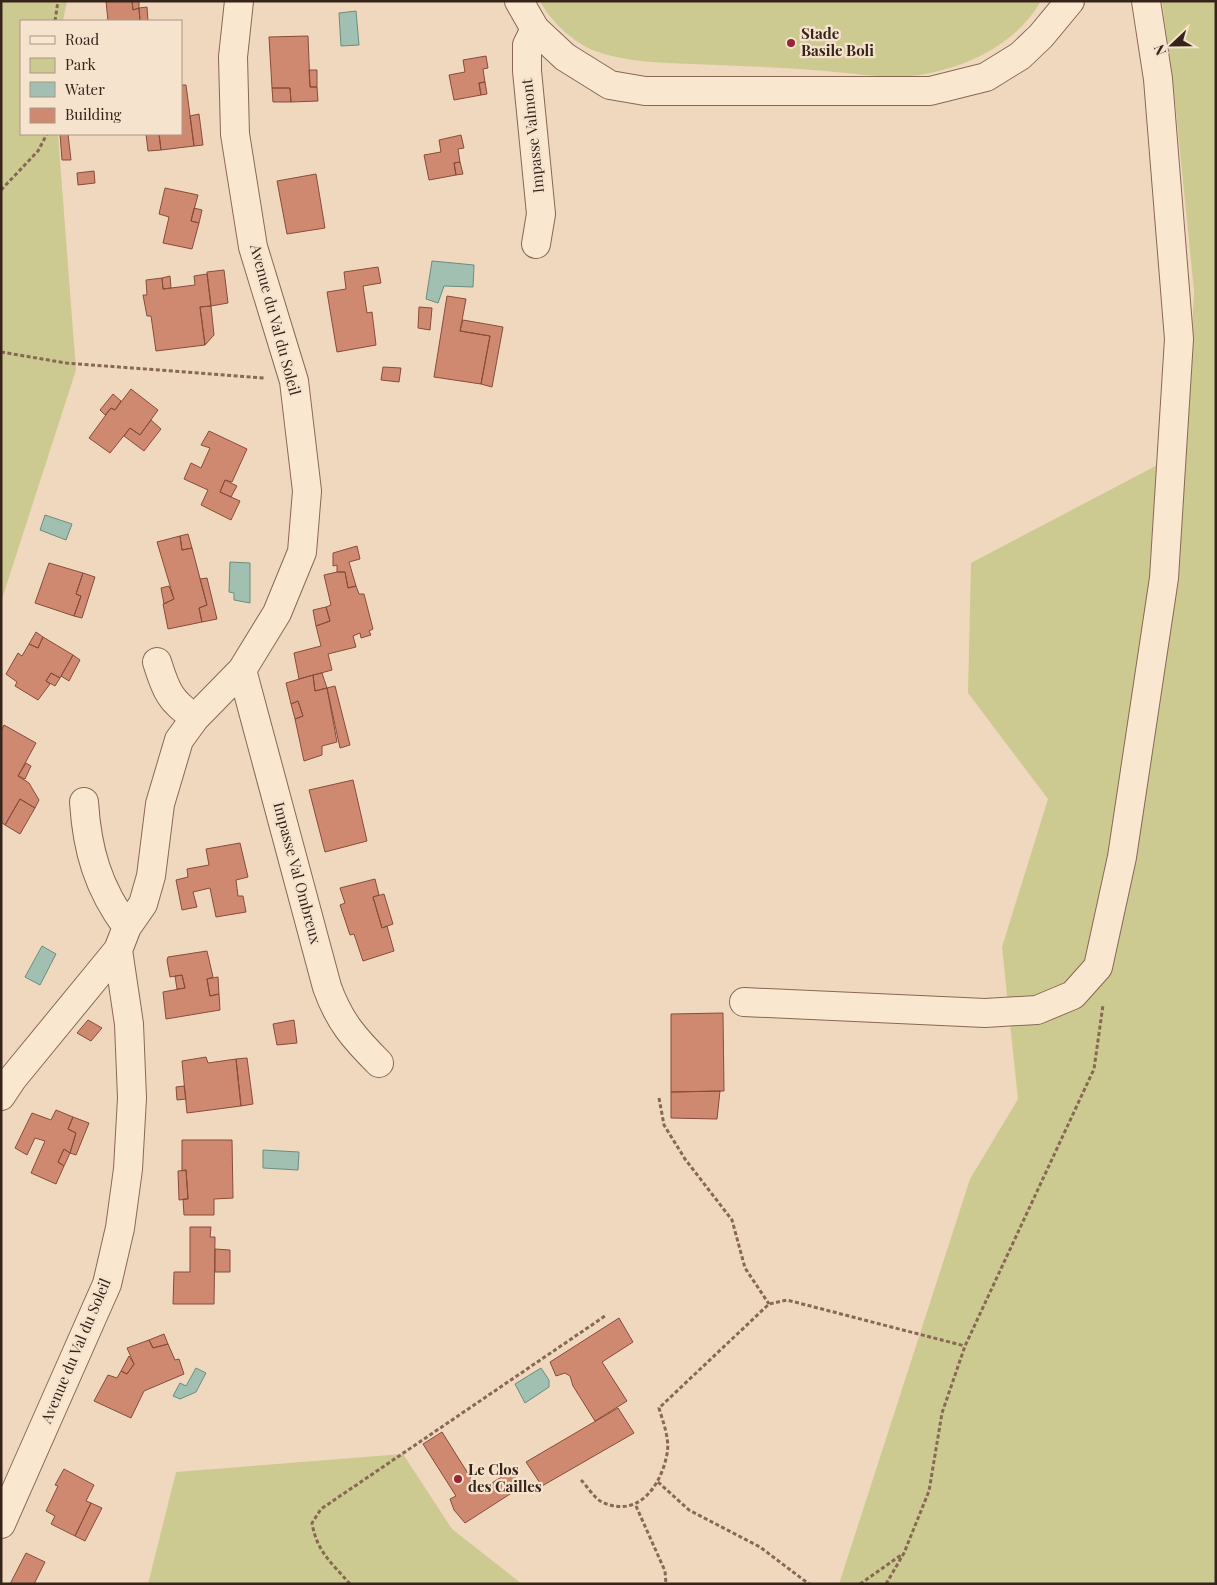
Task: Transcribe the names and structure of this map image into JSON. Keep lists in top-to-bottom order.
{
  "streets": {
    "street": ["Impasse Valmont", "Avenue du Val du Soleil", "Impasse Val Ombreux"]
  },
  "crossings": [
    ["Avenue du Val du Soleil", "Impasse Val Ombreux"]
  ],
  "places": ["Stade Basile Boli", "Le Clos des Cailles"],
  "legend": [
    "Road",
    "Park",
    "Water",
    "Building"
  ],
  "north": "left"
}
